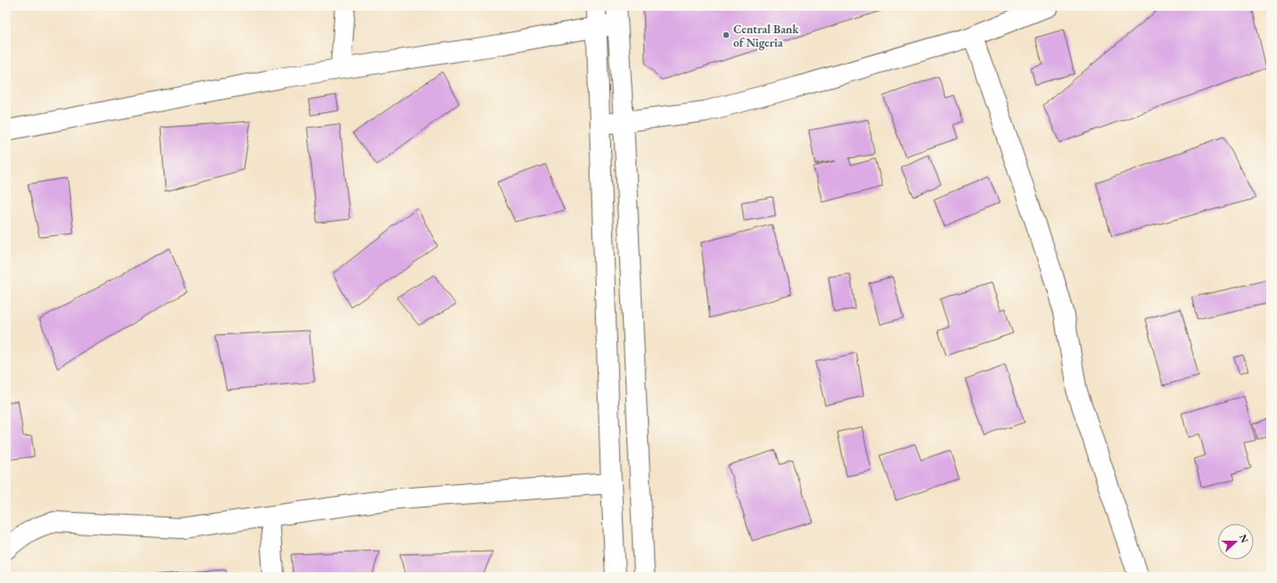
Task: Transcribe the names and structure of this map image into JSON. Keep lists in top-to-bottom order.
{
  "places": ["Central Bank of Nigeria"],
  "north": "right"
}
